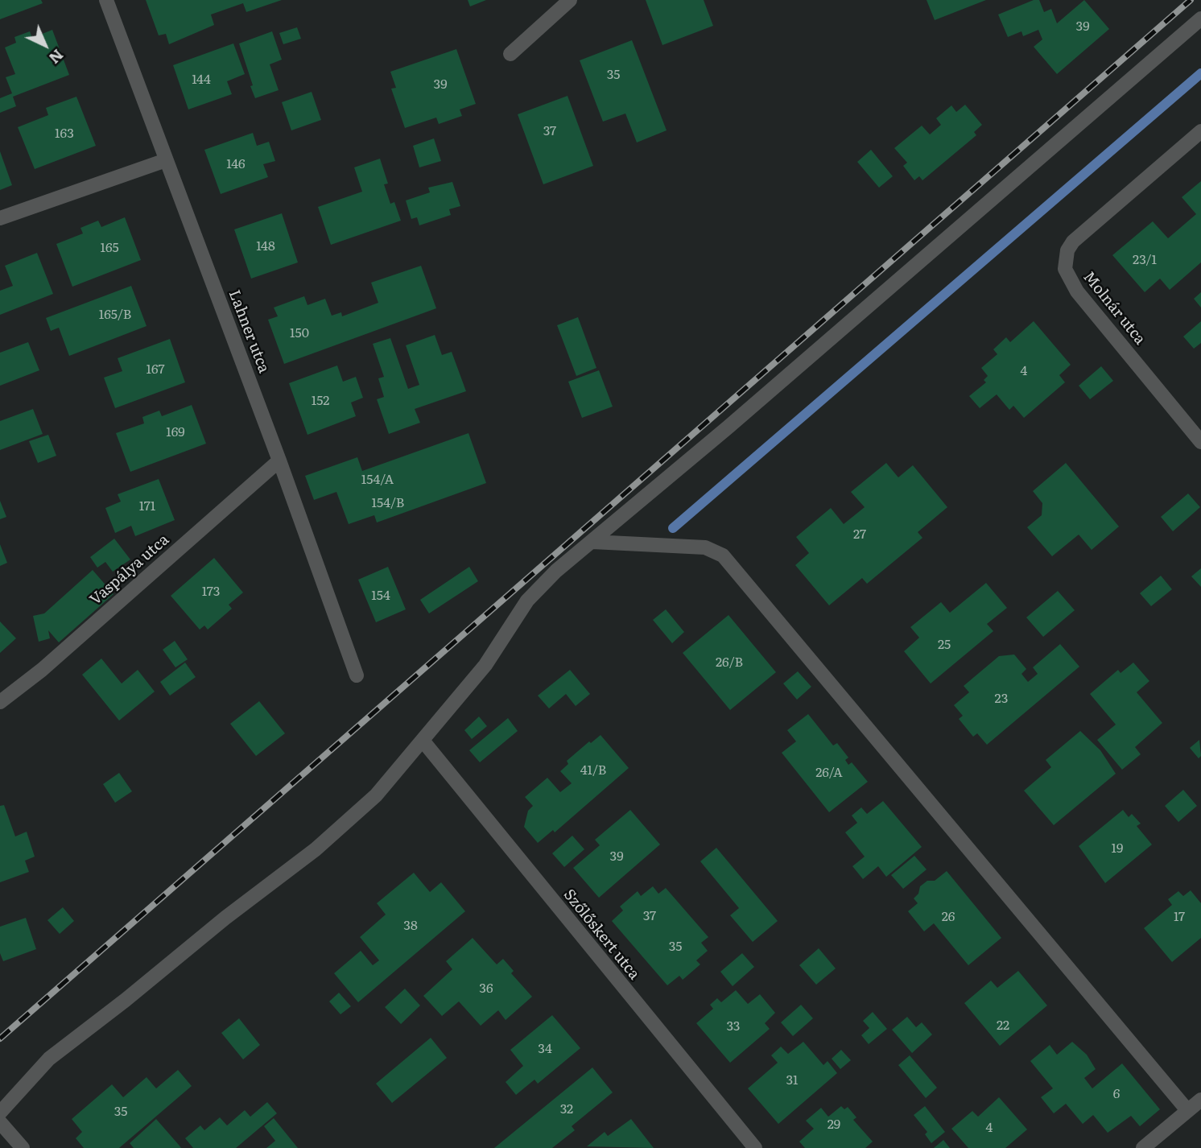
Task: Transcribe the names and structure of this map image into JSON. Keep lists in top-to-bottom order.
{
  "streets": {
    "street": [
      "Molnár utca",
      "Lahner utca",
      "Vaspálya utca",
      "Szőlőskert utca"
    ]
  },
  "crossings": [
    ["Lahner utca", "Vaspálya utca"]
  ],
  "house_numbers": [
    "39",
    "35",
    "144",
    "39",
    "37",
    "163",
    "146",
    "148",
    "165",
    "23/1",
    "165/B",
    "150",
    "167",
    "4",
    "152",
    "169",
    "154/A",
    "154/B",
    "171",
    "27",
    "173",
    "154",
    "25",
    "26/B",
    "23",
    "41/B",
    "26/A",
    "19",
    "39",
    "37",
    "26",
    "17",
    "38",
    "35",
    "36",
    "22",
    "33",
    "34",
    "31",
    "6",
    "32",
    "35",
    "29",
    "4"
  ],
  "north": "bottom right"
}
